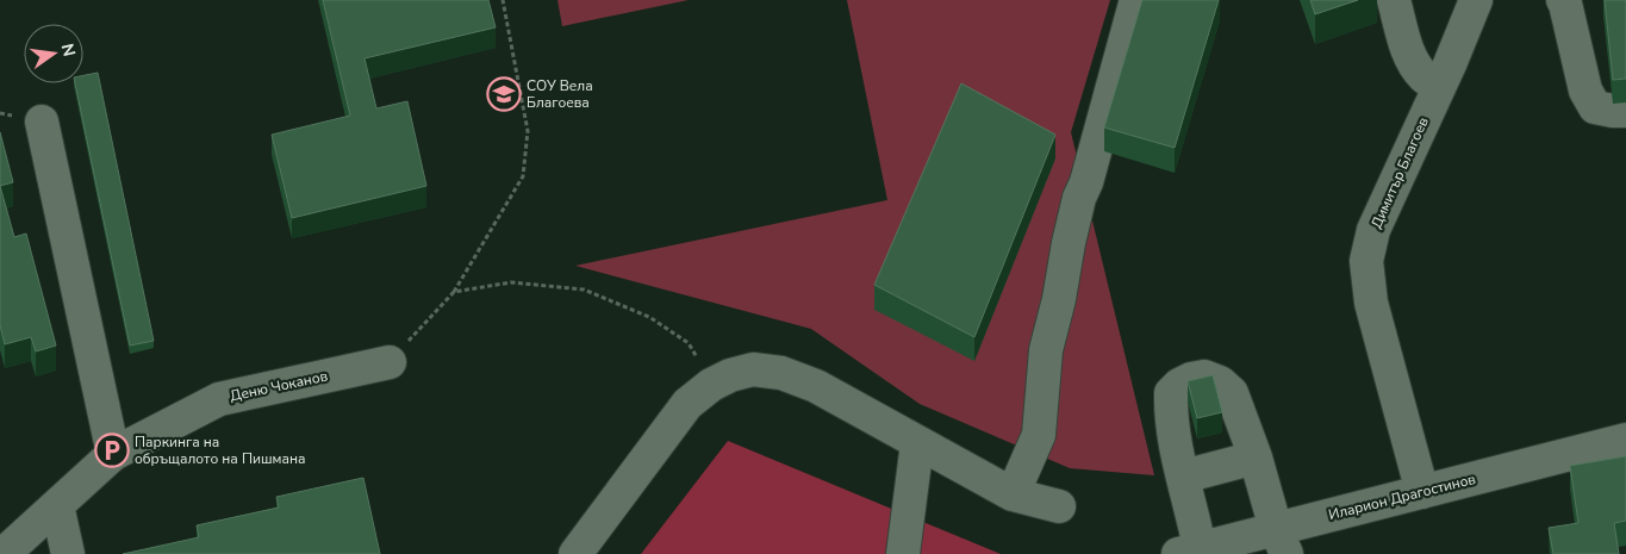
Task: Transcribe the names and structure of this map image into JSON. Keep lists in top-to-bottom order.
{
  "streets": {
    "street": ["Димитър Благоев", "Деню Чоканов", "Иларион Драгостинов"]
  },
  "crossings": [
    ["Димитър Благоев", "Иларион Драгостинов"]
  ],
  "places": {
    "school or university": ["СОУ Вела Благоева"],
    "parking": ["Паркинга на обръщалото на Пишмана"]
  },
  "north": "right"
}
